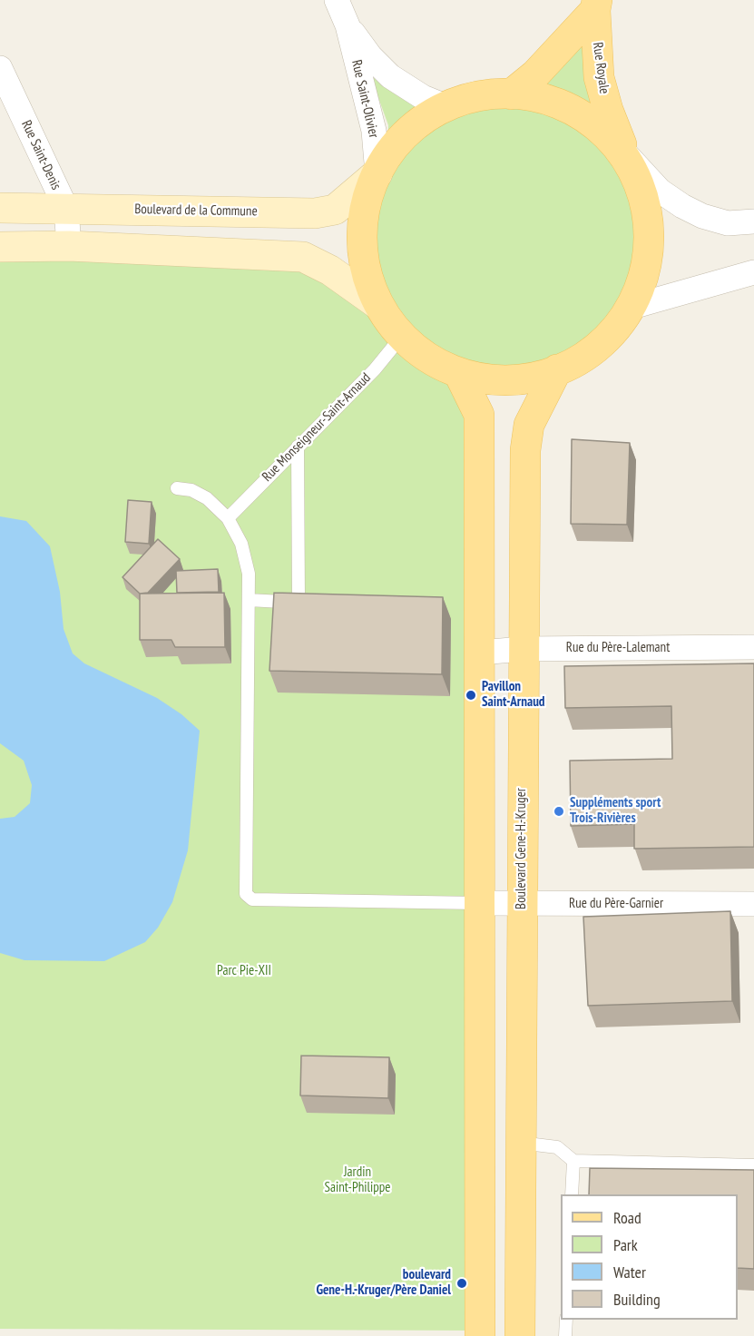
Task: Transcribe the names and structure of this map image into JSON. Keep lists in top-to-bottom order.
{
  "streets": {
    "main road": ["Rue Royale", "Boulevard de la Commune", "Boulevard Gene-H.-Kruger"],
    "street": [
      "Rue Saint-Olivier",
      "Rue Saint-Denis",
      "Rue du Père-Lalemant",
      "Rue du Père-Garnier"
    ],
    "lane": ["Rue Monseigneur-Saint-Arnaud"]
  },
  "crossings": [
    ["Rue Saint-Olivier", "Boulevard de la Commune"],
    ["Rue Saint-Denis", "Boulevard de la Commune"],
    ["Rue du Père-Lalemant", "Boulevard Gene-H.-Kruger"],
    ["Boulevard Gene-H.-Kruger", "Rue du Père-Garnier"]
  ],
  "parks": ["Parc Pie-XII", "Jardin Saint-Philippe"],
  "places": ["Pavillon Saint-Arnaud", "Suppléments sport Trois-Rivières", "boulevard Gene-H.-Kruger/Père Daniel"],
  "legend": [
    "Road",
    "Park",
    "Water",
    "Building"
  ]
}
